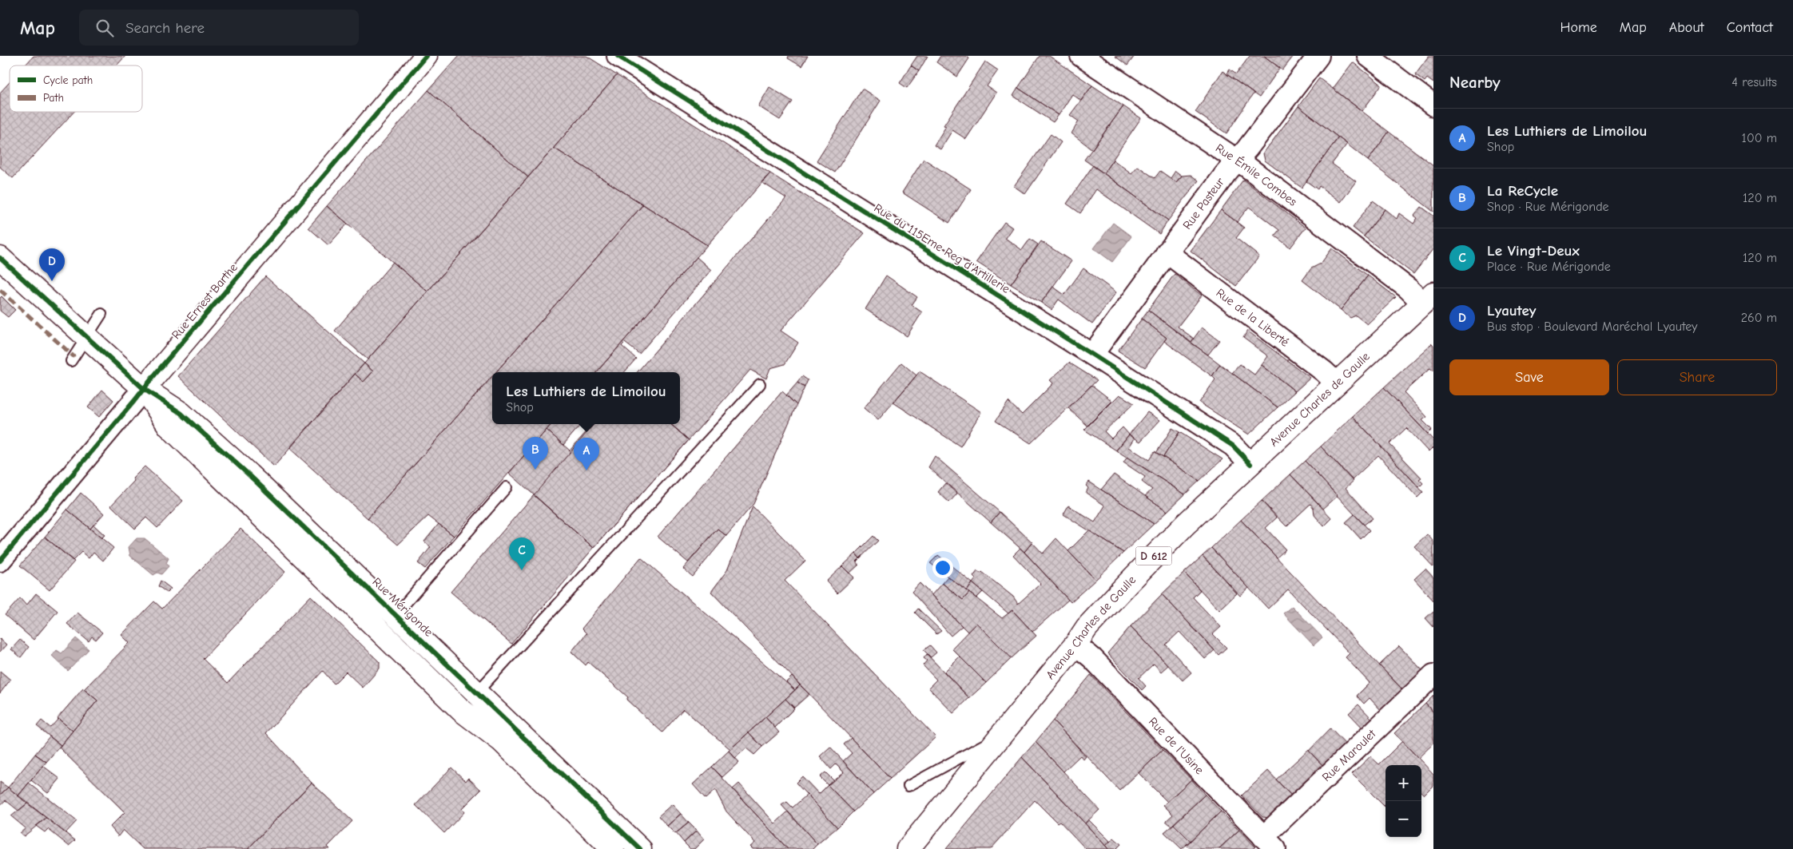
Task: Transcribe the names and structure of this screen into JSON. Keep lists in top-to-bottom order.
{
  "streets": {
    "street": [
      "Rue Émile Combes",
      "Rue Pasteur",
      "Rue du 115Eme Reg d'Artillerie",
      "Rue Ernest Barthe",
      "Rue de la Liberté",
      "Avenue Charles de Gaulle",
      "D 612",
      "Rue Mérigonde",
      "Rue de l'Usine",
      "Rue Maroulet"
    ]
  },
  "crossings": [
    ["Rue Émile Combes", "Rue Pasteur"],
    ["Rue Émile Combes", "Avenue Charles de Gaulle"],
    ["Rue Pasteur", "Rue du 115Eme Reg d'Artillerie"],
    ["Rue Pasteur", "Rue de la Liberté"],
    ["Rue du 115Eme Reg d'Artillerie", "Avenue Charles de Gaulle"],
    ["Rue Ernest Barthe", "Rue Mérigonde"],
    ["Rue de la Liberté", "Avenue Charles de Gaulle"],
    ["Avenue Charles de Gaulle", "Rue de l'Usine"],
    ["Rue de l'Usine", "Rue Maroulet"]
  ],
  "legend": ["Cycle path", "Path"],
  "page": {
    "header": "Map",
    "search": "Search here",
    "nav": [
      "Home",
      "Map",
      "About",
      "Contact"
    ],
    "heading": ["Nearby", "4 results"],
    "list": [
      {
        "mark": "A",
        "name": "Les Luthiers de Limoilou",
        "note": "Shop",
        "value": "100 m"
      },
      {
        "mark": "B",
        "name": "La ReCycle",
        "note": "Shop · Rue Mérigonde",
        "value": "120 m"
      },
      {
        "mark": "C",
        "name": "Le Vingt-Deux",
        "note": "Place · Rue Mérigonde",
        "value": "120 m"
      },
      {
        "mark": "D",
        "name": "Lyautey",
        "note": "Bus stop · Boulevard Maréchal Lyautey",
        "value": "260 m"
      }
    ],
    "pins": [
      "D",
      "B",
      "A",
      "C"
    ],
    "buttons": ["Save", "Share"],
    "popup": ["Les Luthiers de Limoilou", "Shop"],
    "map_buttons": ["+", "−"]
  }
}
